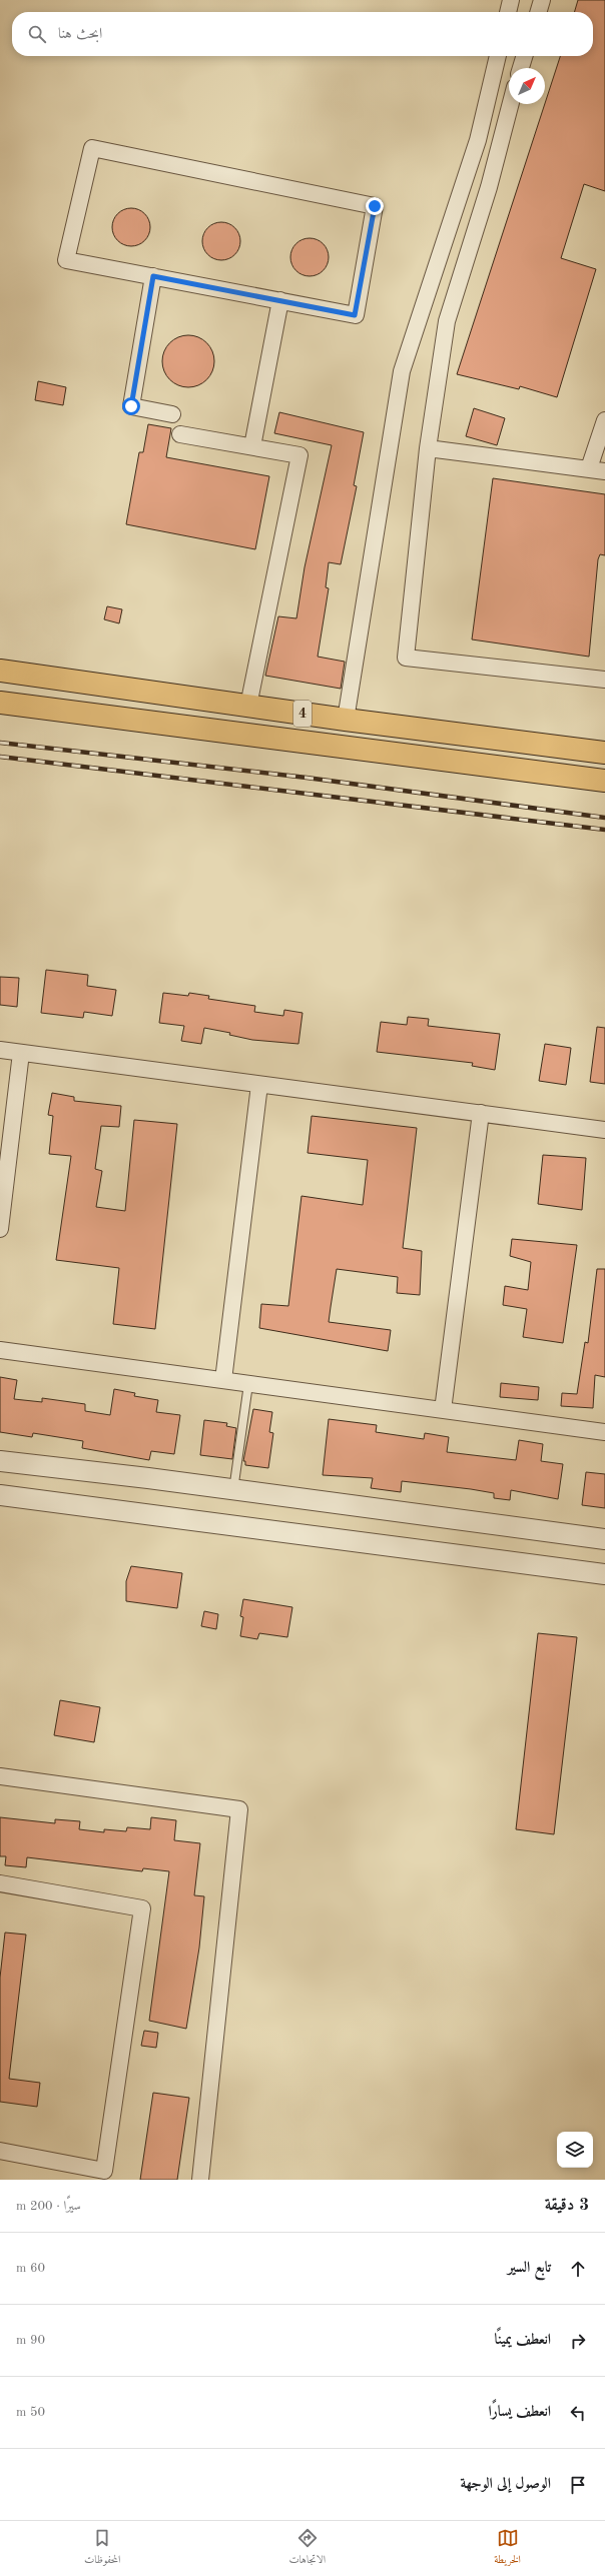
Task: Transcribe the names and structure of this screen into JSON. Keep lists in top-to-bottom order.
{
  "streets": {
    "main road": ["4"]
  },
  "north": "top right",
  "page": {
    "search": "ابحث هنا",
    "heading": ["3 دقيقة", "سيرًا · 200 m"],
    "list": [
      ["تابع السير", "60 m"],
      ["انعطف يمينًا", "90 m"],
      ["انعطف يسارًا", "50 m"],
      "الوصول إلى الوجهة"
    ],
    "nav": ["الخريطة", "الاتجاهات", "المحفوظات"]
  }
}
